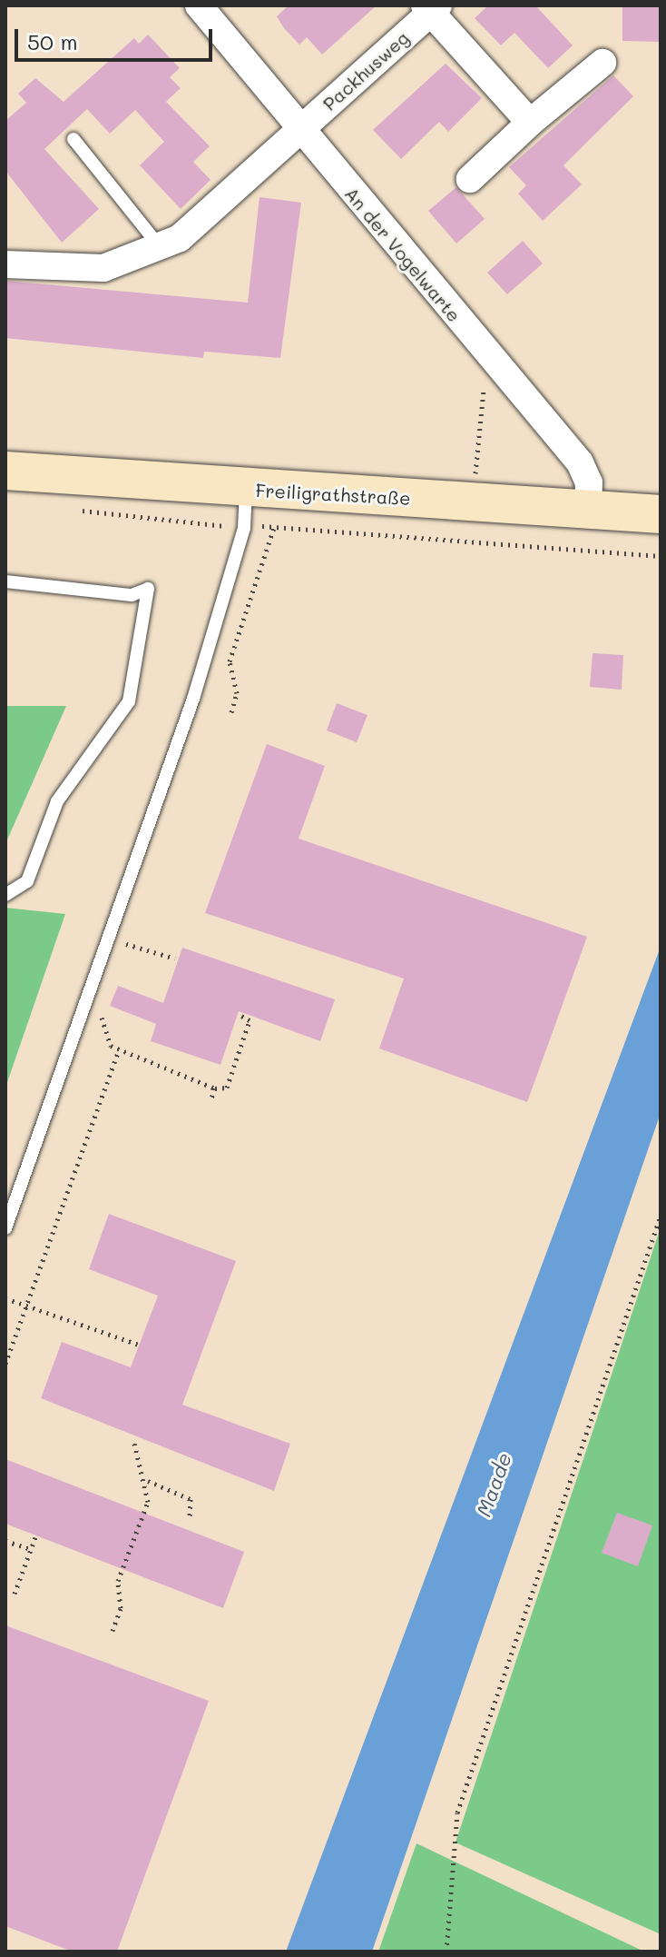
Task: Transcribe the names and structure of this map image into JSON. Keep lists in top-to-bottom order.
{
  "streets": {
    "main road": ["Freiligrathstraße"],
    "street": ["Packhusweg", "An der Vogelwarte"]
  },
  "crossings": [
    ["Packhusweg", "An der Vogelwarte"],
    ["An der Vogelwarte", "Freiligrathstraße"]
  ],
  "water": ["Maade"],
  "scale_bar": "50 m"
}
